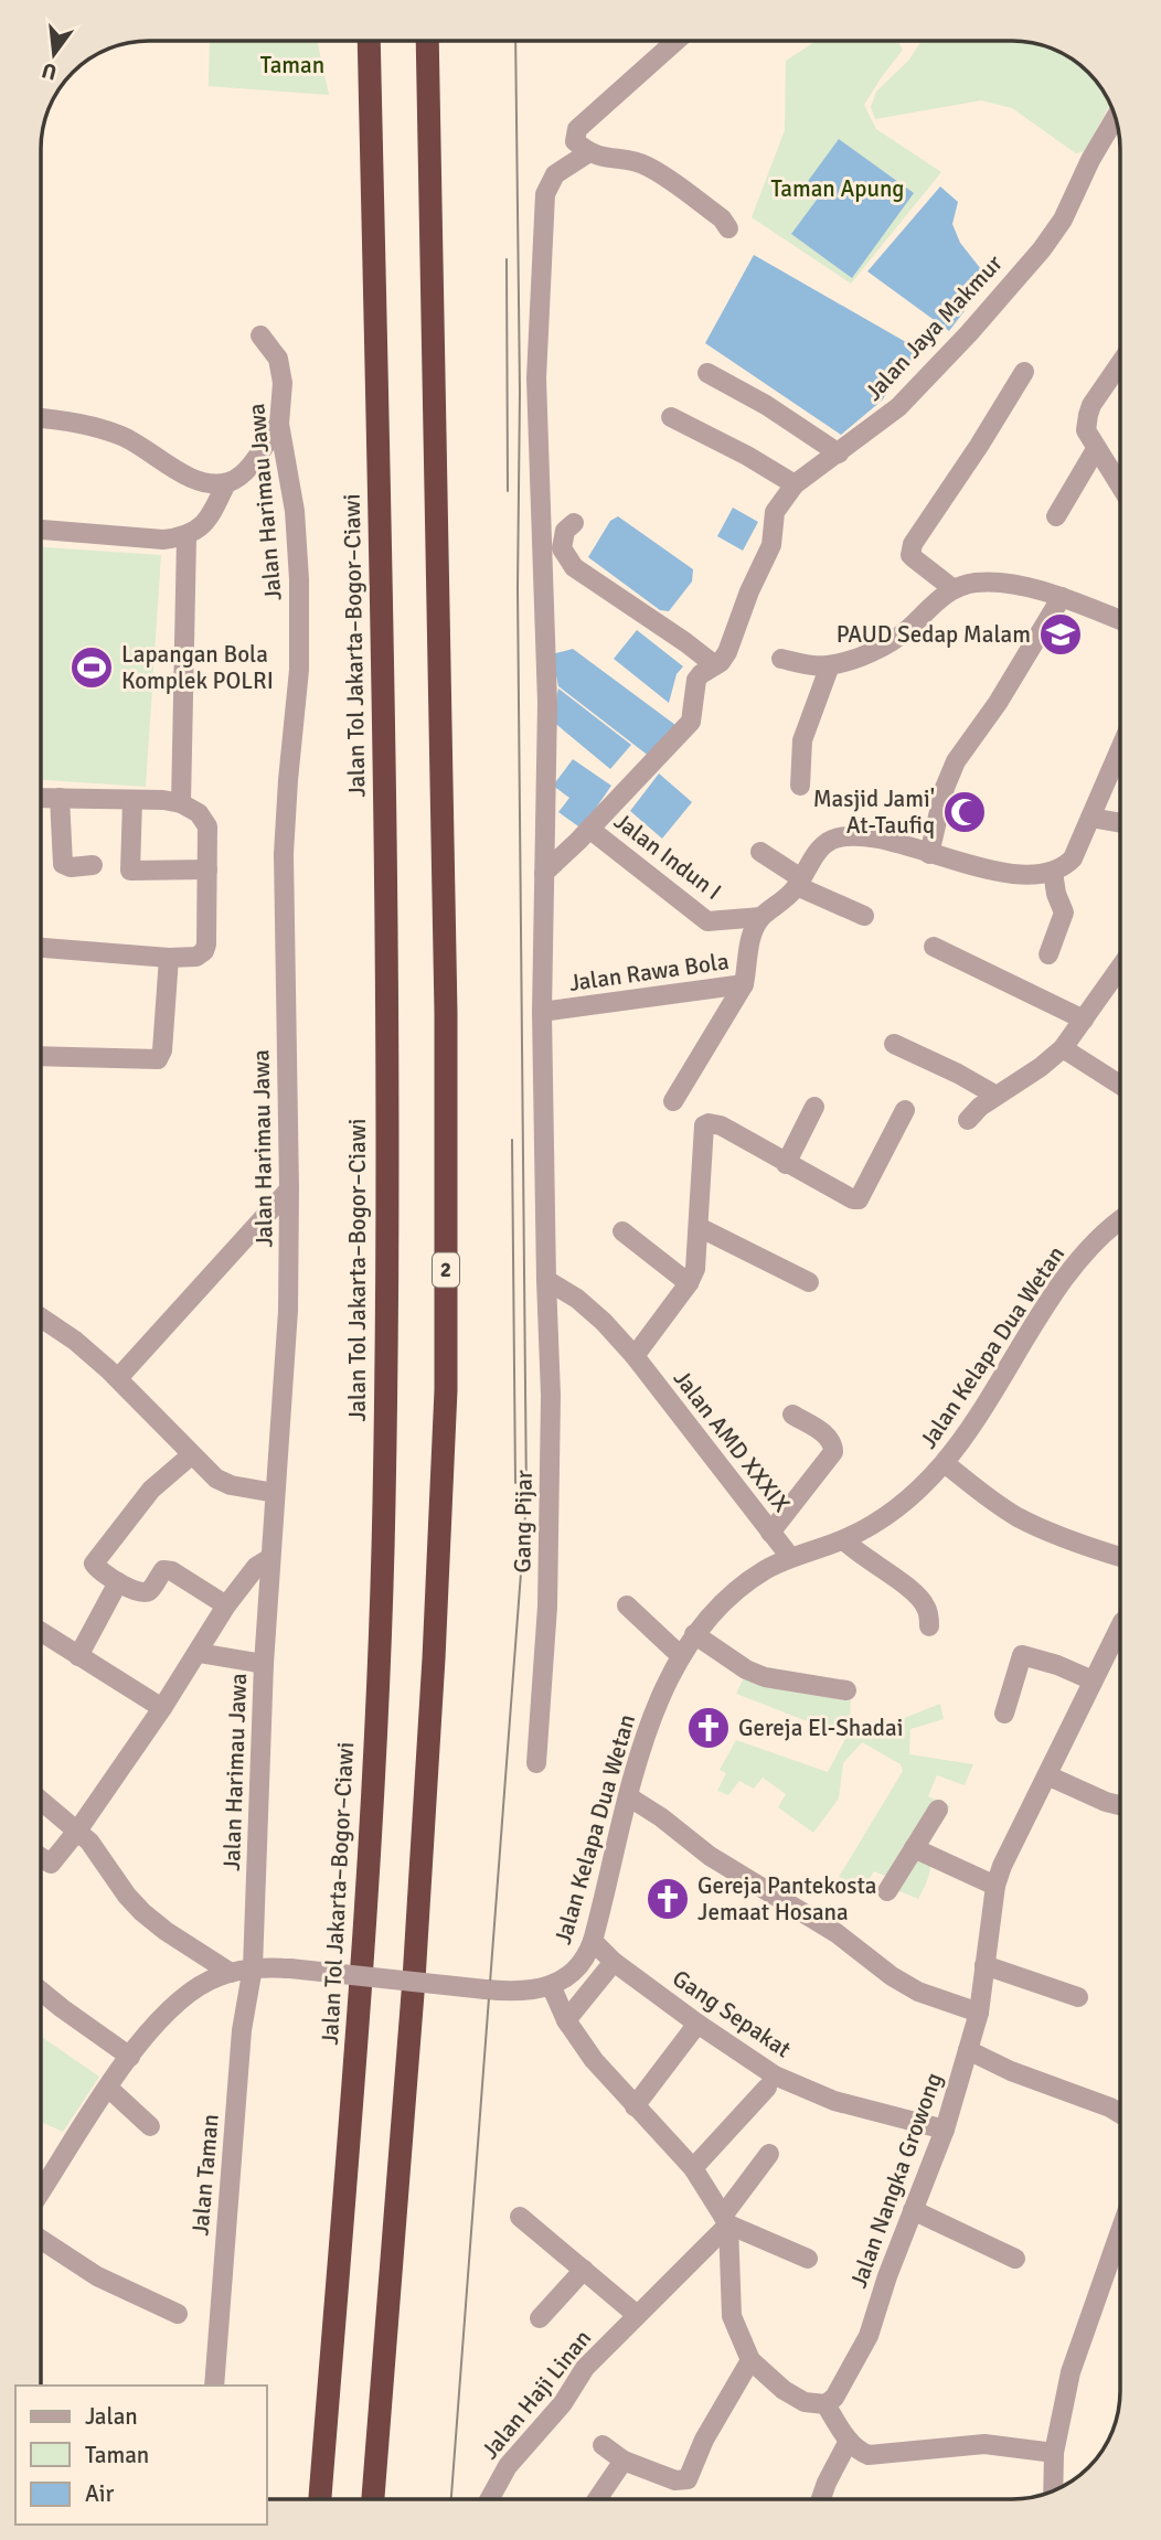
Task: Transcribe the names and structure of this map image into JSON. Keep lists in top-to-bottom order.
{
  "streets": {
    "highway": ["Jalan Tol Jakarta–Bogor–Ciawi", "2"],
    "street": [
      "Jalan Jaya Makmur",
      "Jalan Harimau Jawa",
      "Jalan Indun I",
      "Jalan Rawa Bola",
      "Jalan Kelapa Dua Wetan",
      "Jalan AMD XXXIX",
      "Gang Pijar",
      "Gang Sepakat",
      "Jalan Taman",
      "Jalan Nangka Growong",
      "Jalan Haji Linan"
    ]
  },
  "crossings": [
    ["Jalan Jaya Makmur", "Jalan Indun I"],
    ["Jalan Harimau Jawa", "Jalan Kelapa Dua Wetan"],
    ["Jalan Harimau Jawa", "Jalan Taman"],
    ["Jalan Indun I", "Jalan Rawa Bola"],
    ["Jalan Rawa Bola", "Jalan AMD XXXIX"],
    ["Jalan Rawa Bola", "Gang Pijar"],
    ["Jalan Kelapa Dua Wetan", "Jalan AMD XXXIX"],
    ["Jalan Kelapa Dua Wetan", "Gang Sepakat"],
    ["Jalan Kelapa Dua Wetan", "Jalan Taman"],
    ["Jalan AMD XXXIX", "Gang Pijar"],
    ["Gang Sepakat", "Jalan Nangka Growong"]
  ],
  "parks": ["Taman", "Taman Apung"],
  "places": {
    "school or university": ["PAUD Sedap Malam"],
    "sports": ["Lapangan Bola Komplek POLRI"],
    "mosque": ["Masjid Jami' At-Taufiq"],
    "church": ["Gereja El-Shadai", "Gereja Pantekosta Jemaat Hosana"]
  },
  "legend": ["Jalan", "Taman", "Air"],
  "north": "bottom"
}
